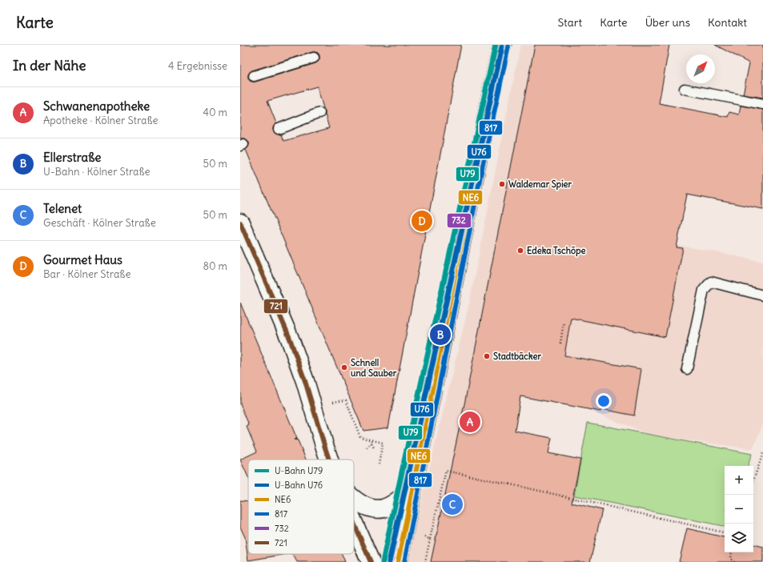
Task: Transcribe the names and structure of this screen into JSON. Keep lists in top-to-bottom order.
{
  "places": [
    "Waldemar Spier",
    "Edeka Tschöpe",
    "Stadtbäcker",
    "Schnell und Sauber"
  ],
  "lines": [
    "metro line U79",
    "transit line NE6",
    "transit line 732",
    "metro line U76",
    "transit line 817",
    "transit line 721"
  ],
  "legend": [
    "U-Bahn U79",
    "U-Bahn U76",
    "NE6",
    "817",
    "732",
    "721"
  ],
  "north": "top right",
  "page": {
    "header": "Karte",
    "nav": [
      "Start",
      "Karte",
      "Über uns",
      "Kontakt"
    ],
    "heading": ["In der Nähe", "4 Ergebnisse"],
    "list": [
      {
        "mark": "A",
        "name": "Schwanenapotheke",
        "note": "Apotheke · Kölner Straße",
        "value": "40 m"
      },
      {
        "mark": "B",
        "name": "Ellerstraße",
        "note": "U-Bahn · Kölner Straße",
        "value": "50 m"
      },
      {
        "mark": "C",
        "name": "Telenet",
        "note": "Geschäft · Kölner Straße",
        "value": "50 m"
      },
      {
        "mark": "D",
        "name": "Gourmet Haus",
        "note": "Bar · Kölner Straße",
        "value": "80 m"
      }
    ],
    "pins": [
      "D",
      "B",
      "A",
      "C"
    ],
    "map_buttons": ["+", "−"]
  }
}
